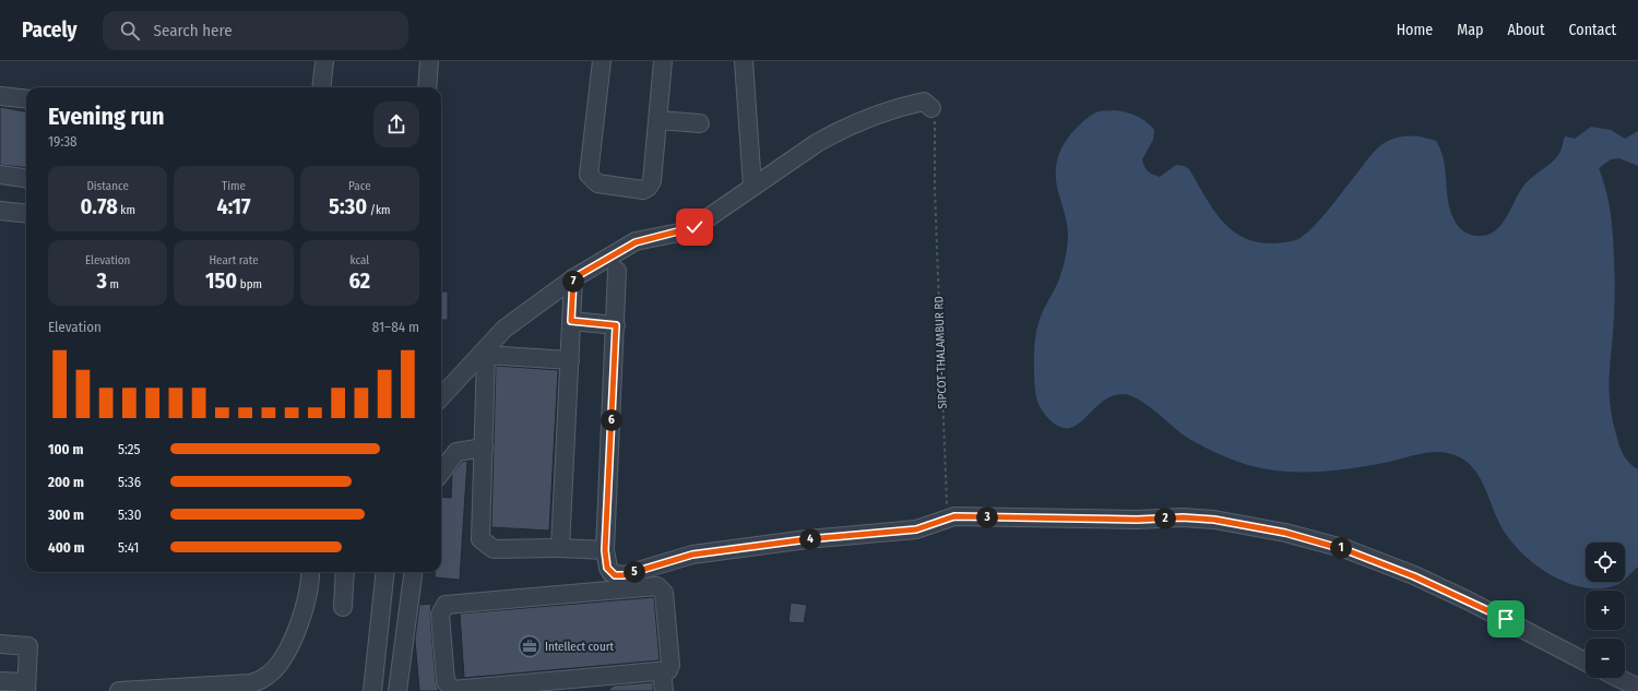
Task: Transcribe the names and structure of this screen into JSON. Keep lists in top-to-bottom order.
{
  "streets": {
    "path": ["SIPCOT-THALAMBUR RD"]
  },
  "places": {
    "office": ["Intellect court"]
  },
  "page": {
    "header": "Pacely",
    "search": "Search here",
    "nav": [
      "Home",
      "Map",
      "About",
      "Contact"
    ],
    "heading": ["Evening run", "19:38"],
    "stats": [
      ["Distance", "0.78 km"],
      ["Time", "4:17"],
      ["Pace", "5:30 /km"],
      ["Elevation", "3 m"],
      ["Heart rate", "150 bpm"],
      ["kcal", "62"]
    ],
    "pins": [
      "7",
      "6",
      "3",
      "2",
      "4",
      "1",
      "5"
    ],
    "chart": ["Elevation", "81–84 m"],
    "list": [
      {
        "name": "100 m",
        "note": "5:25"
      },
      {
        "name": "200 m",
        "note": "5:36"
      },
      {
        "name": "300 m",
        "note": "5:30"
      },
      {
        "name": "400 m",
        "note": "5:41"
      }
    ],
    "map_buttons": ["+", "−"]
  }
}
